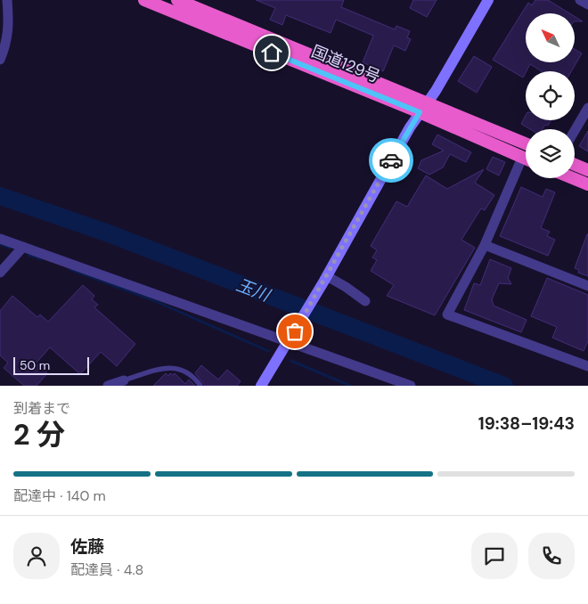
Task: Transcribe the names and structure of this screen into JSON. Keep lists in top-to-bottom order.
{
  "streets": {
    "highway": ["国道129号"]
  },
  "water": ["玉川"],
  "scale_bar": "50 m",
  "north": "top left",
  "page": {
    "scale": "50 m",
    "heading": ["2 分", "到着まで", "19:38–19:43"],
    "panel": ["佐藤", "配達員 · 4.8"],
    "bar": "配達中 · 140 m"
  }
}
